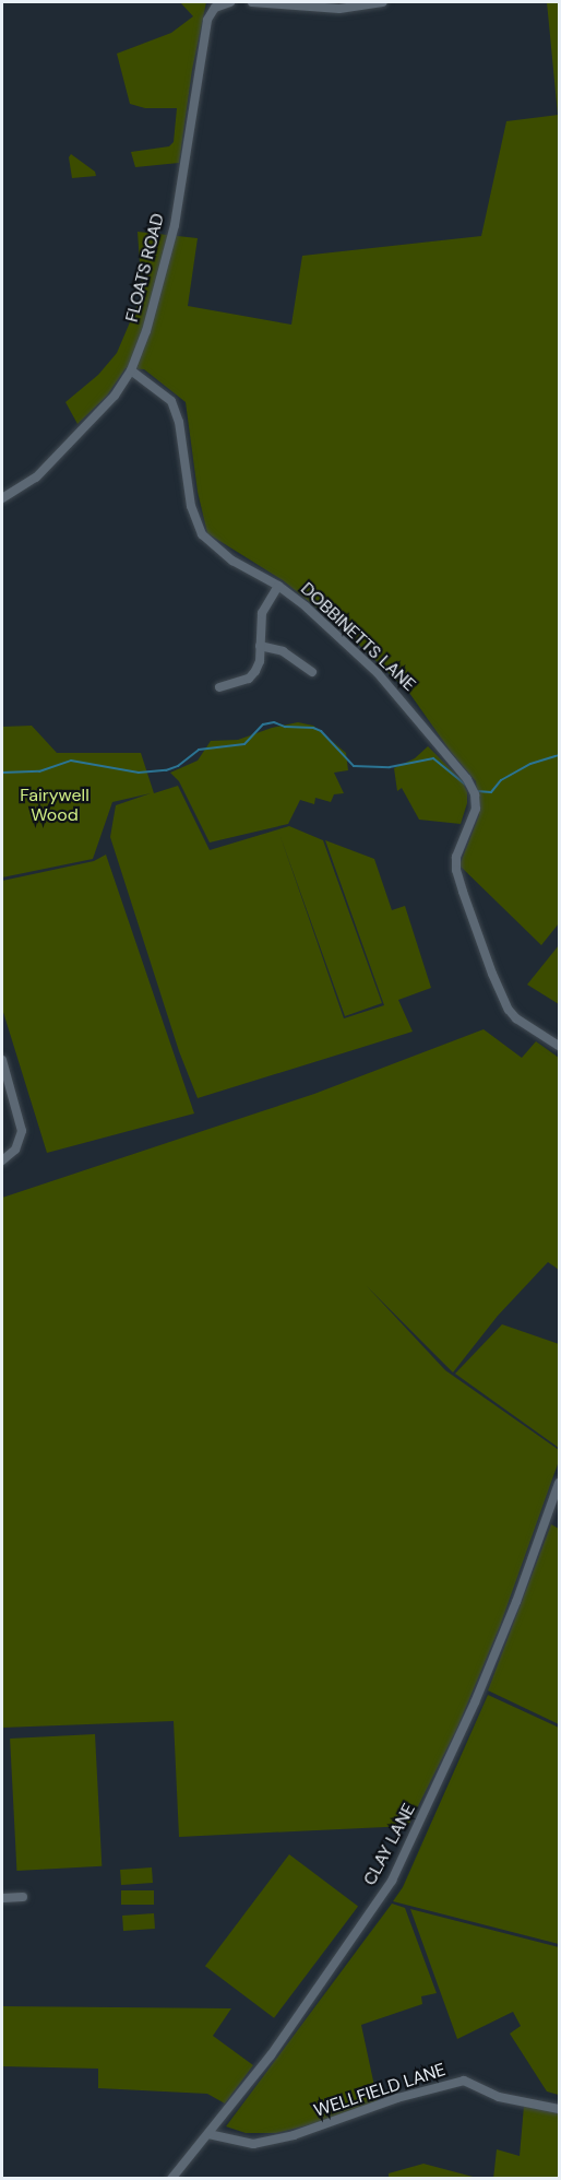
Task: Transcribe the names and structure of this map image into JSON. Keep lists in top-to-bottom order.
{
  "streets": {
    "street": [
      "FLOATS ROAD",
      "DOBBINETTS LANE",
      "CLAY LANE",
      "WELLFIELD LANE"
    ]
  },
  "crossings": [
    ["FLOATS ROAD", "DOBBINETTS LANE"],
    ["CLAY LANE", "WELLFIELD LANE"]
  ],
  "parks": ["Fairywell Wood"]
}
